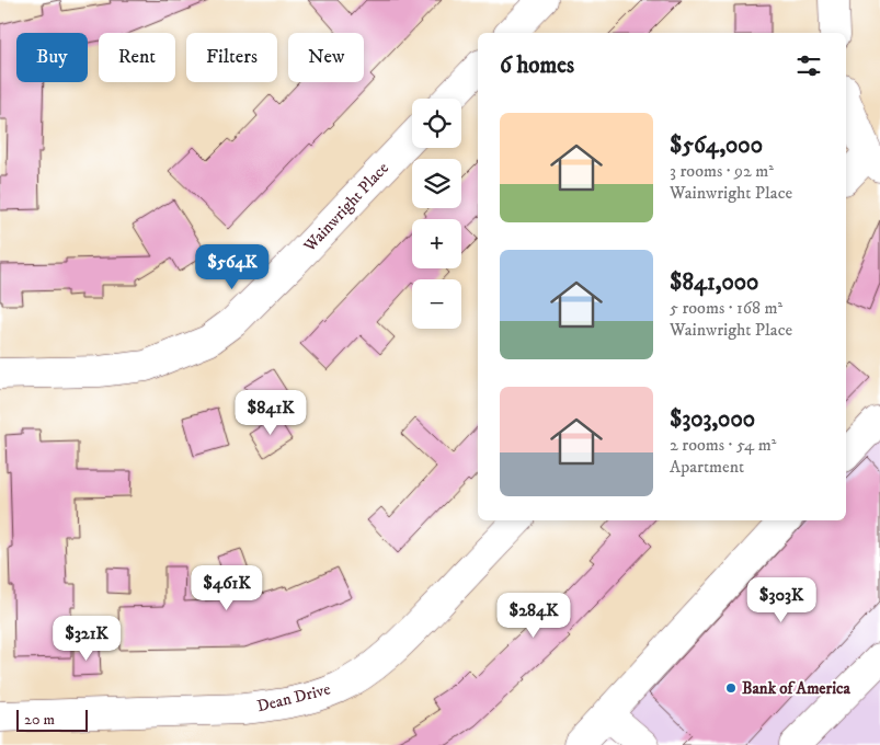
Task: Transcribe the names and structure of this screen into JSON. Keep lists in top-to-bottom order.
{
  "streets": {
    "street": ["Wainwright Place", "Dean Drive"]
  },
  "places": ["Bank of America"],
  "scale_bar": "20 m",
  "page": {
    "chip": [
      "Buy",
      "Rent",
      "Filters",
      "New"
    ],
    "heading": "6 homes",
    "map_buttons": ["+", "−"],
    "list": [
      {
        "name": "$564,000",
        "note": "3 rooms · 92 m² · Wainwright Place"
      },
      {
        "name": "$841,000",
        "note": "5 rooms · 168 m² · Wainwright Place"
      },
      {
        "name": "$303,000",
        "note": "2 rooms · 54 m² · Apartment"
      }
    ],
    "price": [
      "$564K",
      "$841K",
      "$461K",
      "$303K",
      "$284K",
      "$321K"
    ],
    "scale": "20 m"
  }
}
